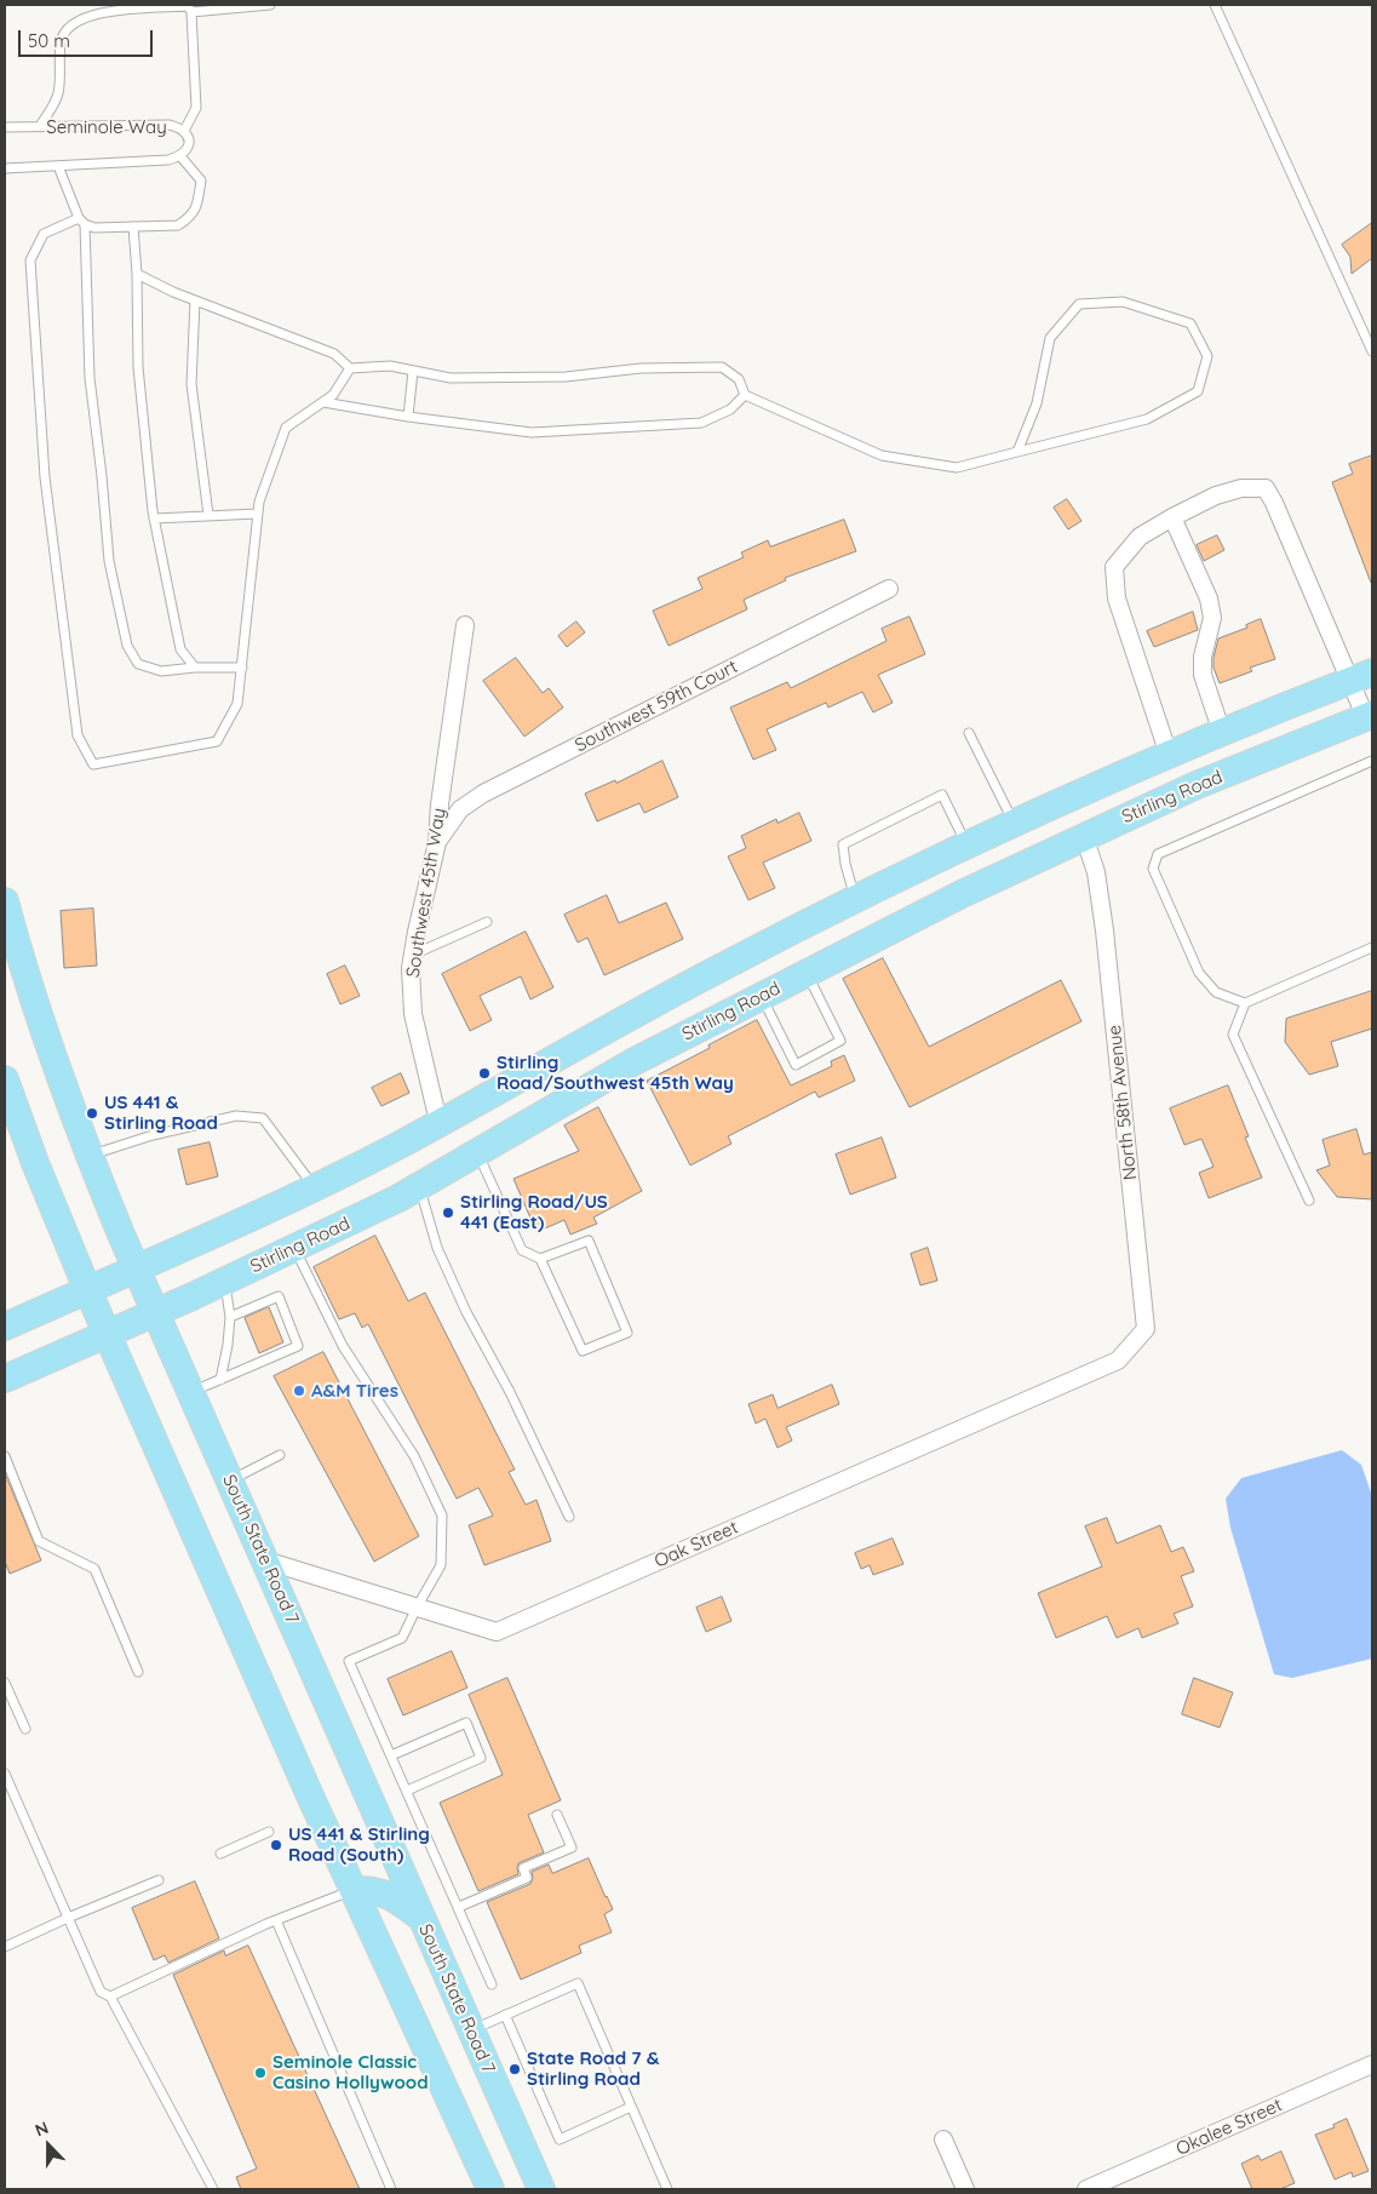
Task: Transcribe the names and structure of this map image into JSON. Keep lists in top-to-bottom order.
{
  "streets": {
    "main road": ["Stirling Road", "South State Road 7"],
    "street": [
      "Southwest 59th Court",
      "Southwest 45th Way",
      "North 58th Avenue",
      "Oak Street",
      "Okalee Street"
    ],
    "lane": ["Seminole Way"]
  },
  "crossings": [
    ["Southwest 59th Court", "Southwest 45th Way"],
    ["Stirling Road", "North 58th Avenue"],
    ["Stirling Road", "South State Road 7"],
    ["North 58th Avenue", "Oak Street"],
    ["Oak Street", "South State Road 7"]
  ],
  "places": [
    "Stirling Road/Southwest 45th Way",
    "US 441 & Stirling Road",
    "Stirling Road/US 441 (East)",
    "A&M Tires",
    "US 441 & Stirling Road (South)",
    "State Road 7 & Stirling Road",
    "Seminole Classic Casino Hollywood"
  ],
  "scale_bar": "50 m",
  "north": "top"
}
